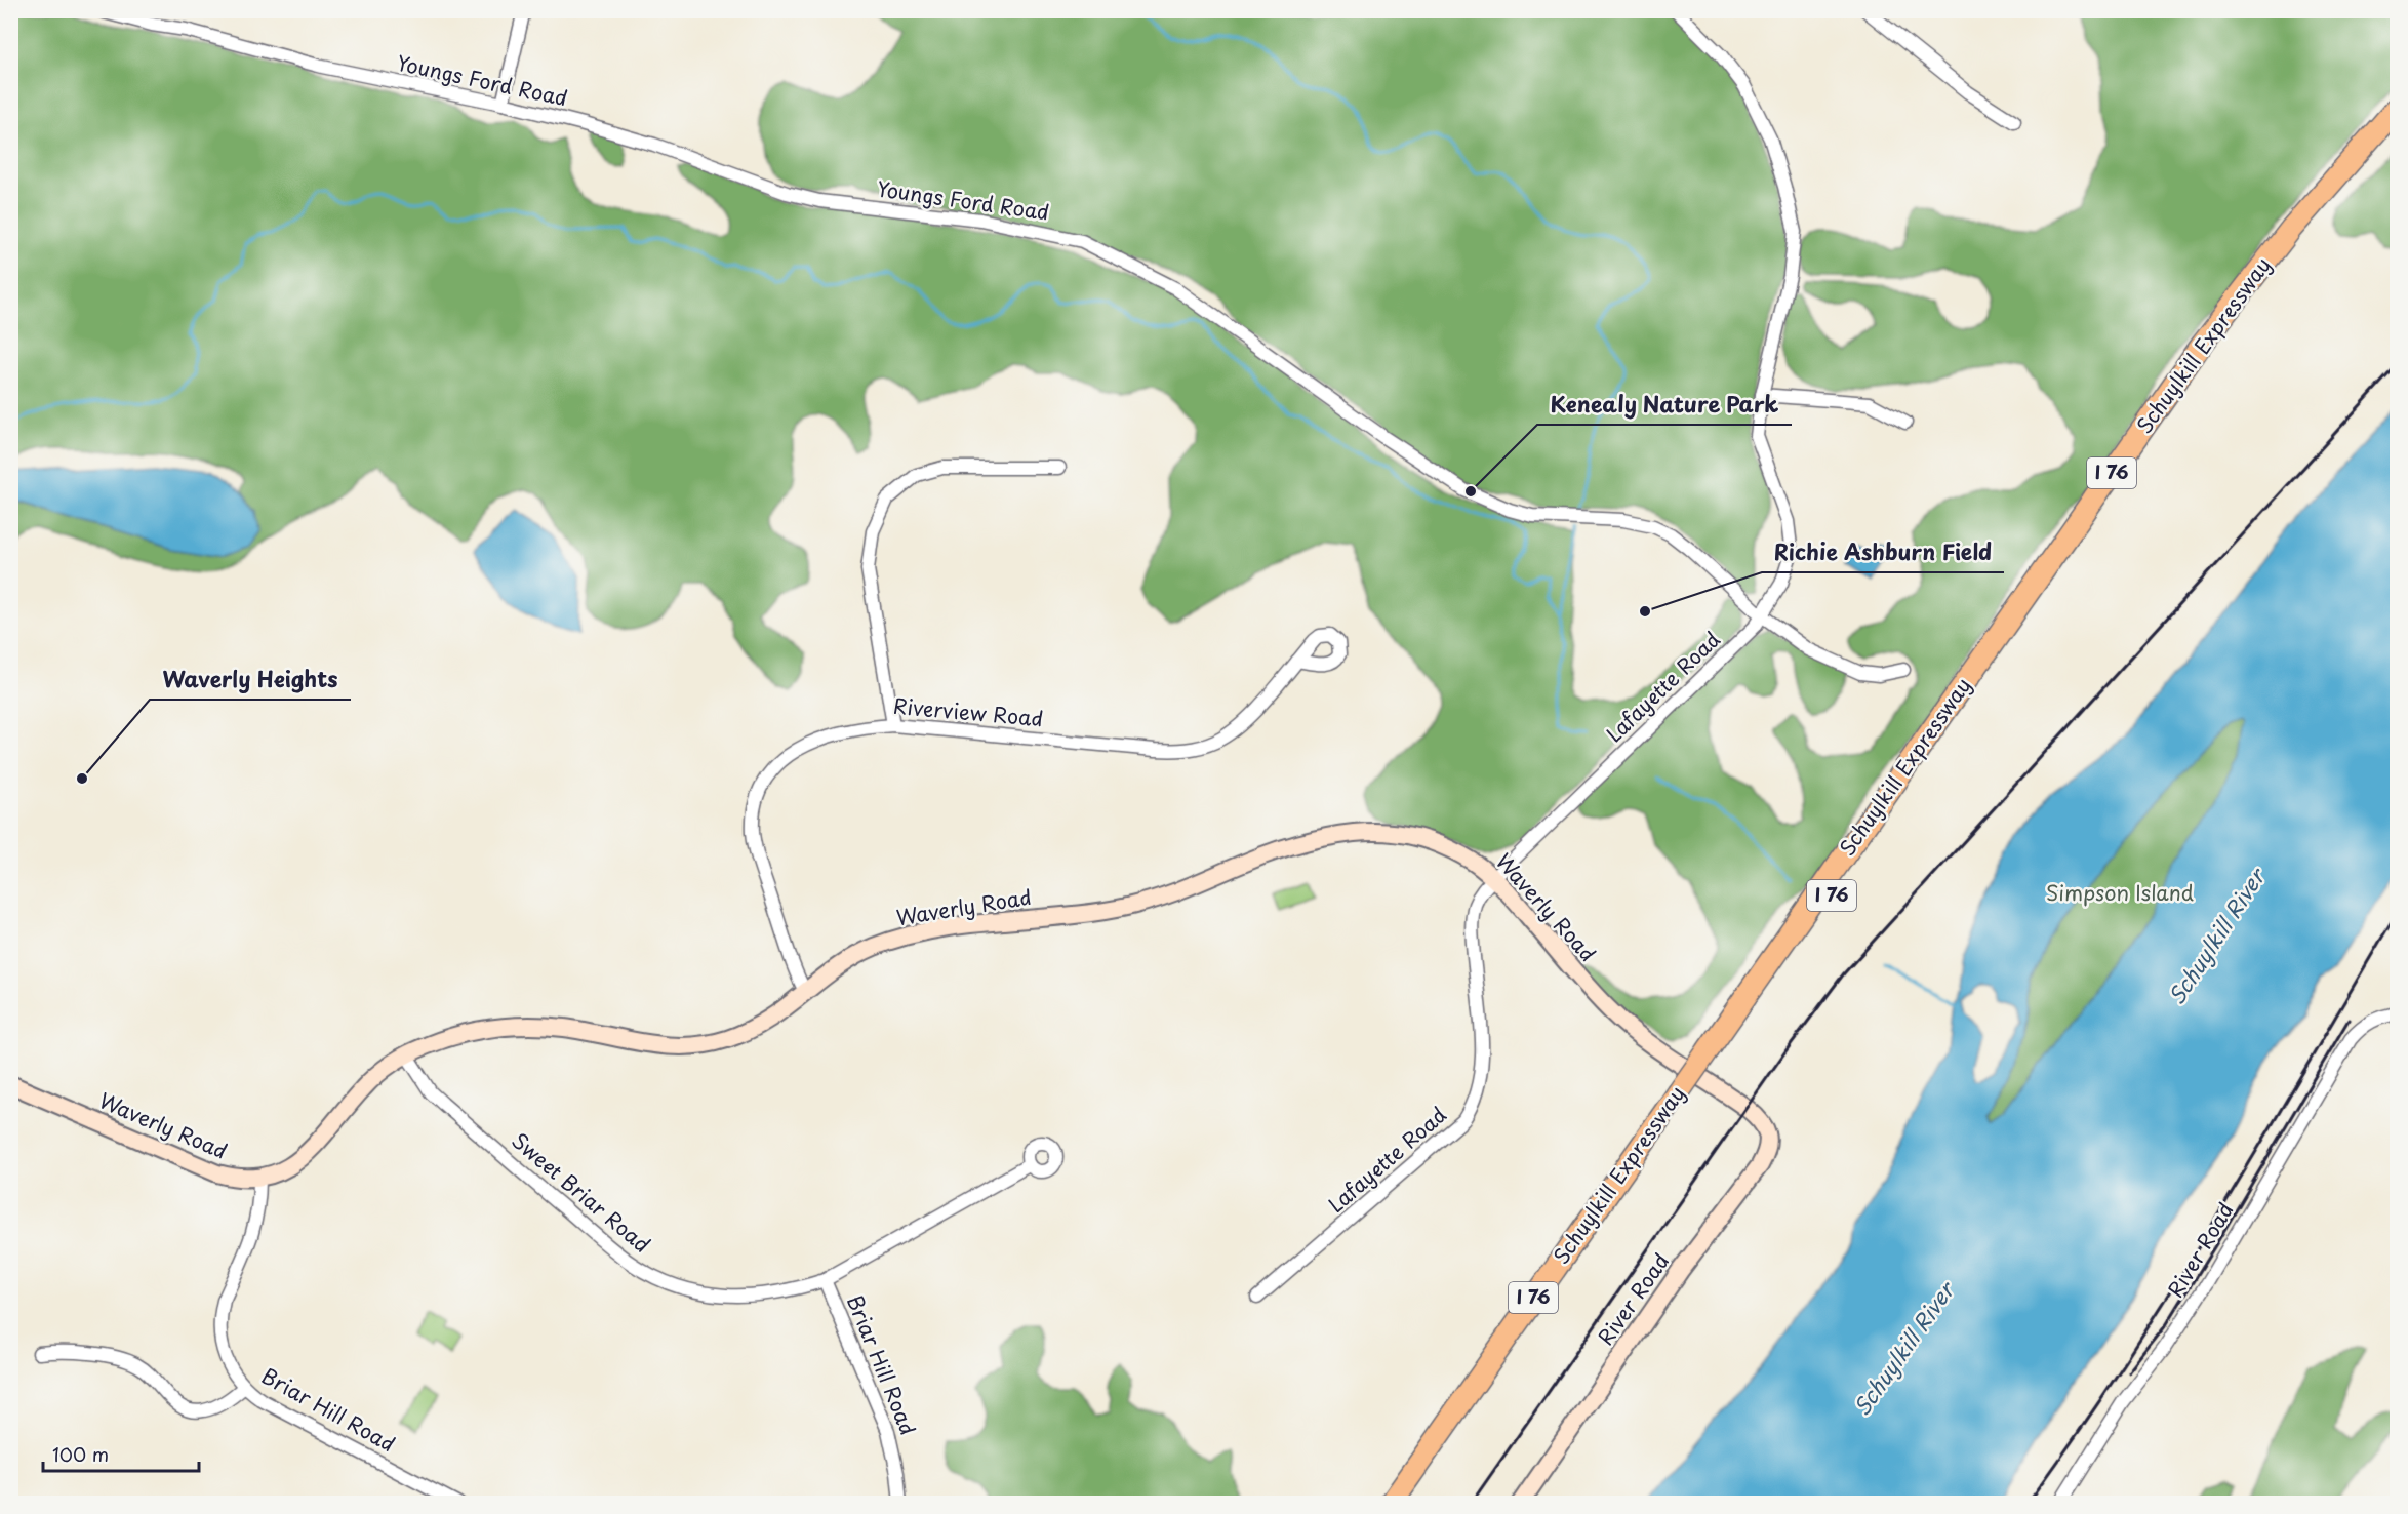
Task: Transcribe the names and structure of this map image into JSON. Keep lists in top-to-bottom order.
{
  "streets": {
    "highway": ["Schuylkill Expressway", "I 76"],
    "street": [
      "Youngs Ford Road",
      "Lafayette Road",
      "Riverview Road",
      "Waverly Road",
      "Sweet Briar Road",
      "River Road",
      "Briar Hill Road"
    ]
  },
  "crossings": [
    ["Youngs Ford Road", "Lafayette Road"],
    ["Lafayette Road", "Waverly Road"],
    ["Riverview Road", "Waverly Road"],
    ["Waverly Road", "Sweet Briar Road"],
    ["Waverly Road", "River Road"],
    ["Waverly Road", "Briar Hill Road"],
    ["Sweet Briar Road", "Briar Hill Road"]
  ],
  "water": ["Schuylkill River"],
  "parks": ["Simpson Island"],
  "places": ["Kenealy Nature Park", "Richie Ashburn Field", "Waverly Heights"],
  "scale_bar": "100 m"
}
